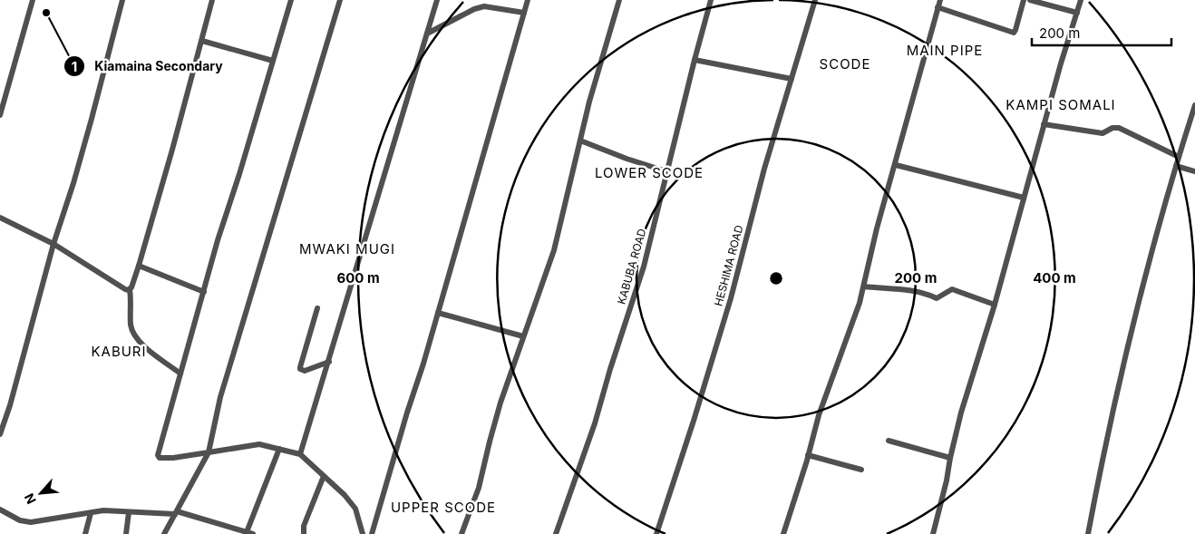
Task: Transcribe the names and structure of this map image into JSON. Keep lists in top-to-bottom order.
{
  "streets": {
    "street": ["HESHIMA ROAD", "KABUBA ROAD"]
  },
  "districts": [
    "MAIN PIPE",
    "SCODE",
    "KAMPI SOMALI",
    "LOWER SCODE",
    "MWAKI MUGI",
    "KABURI",
    "UPPER SCODE"
  ],
  "places": ["Kiamaina Secondary"],
  "scale_bar": "200 m",
  "north": "bottom left",
  "rings": ["200 m", "400 m", "600 m"]
}
